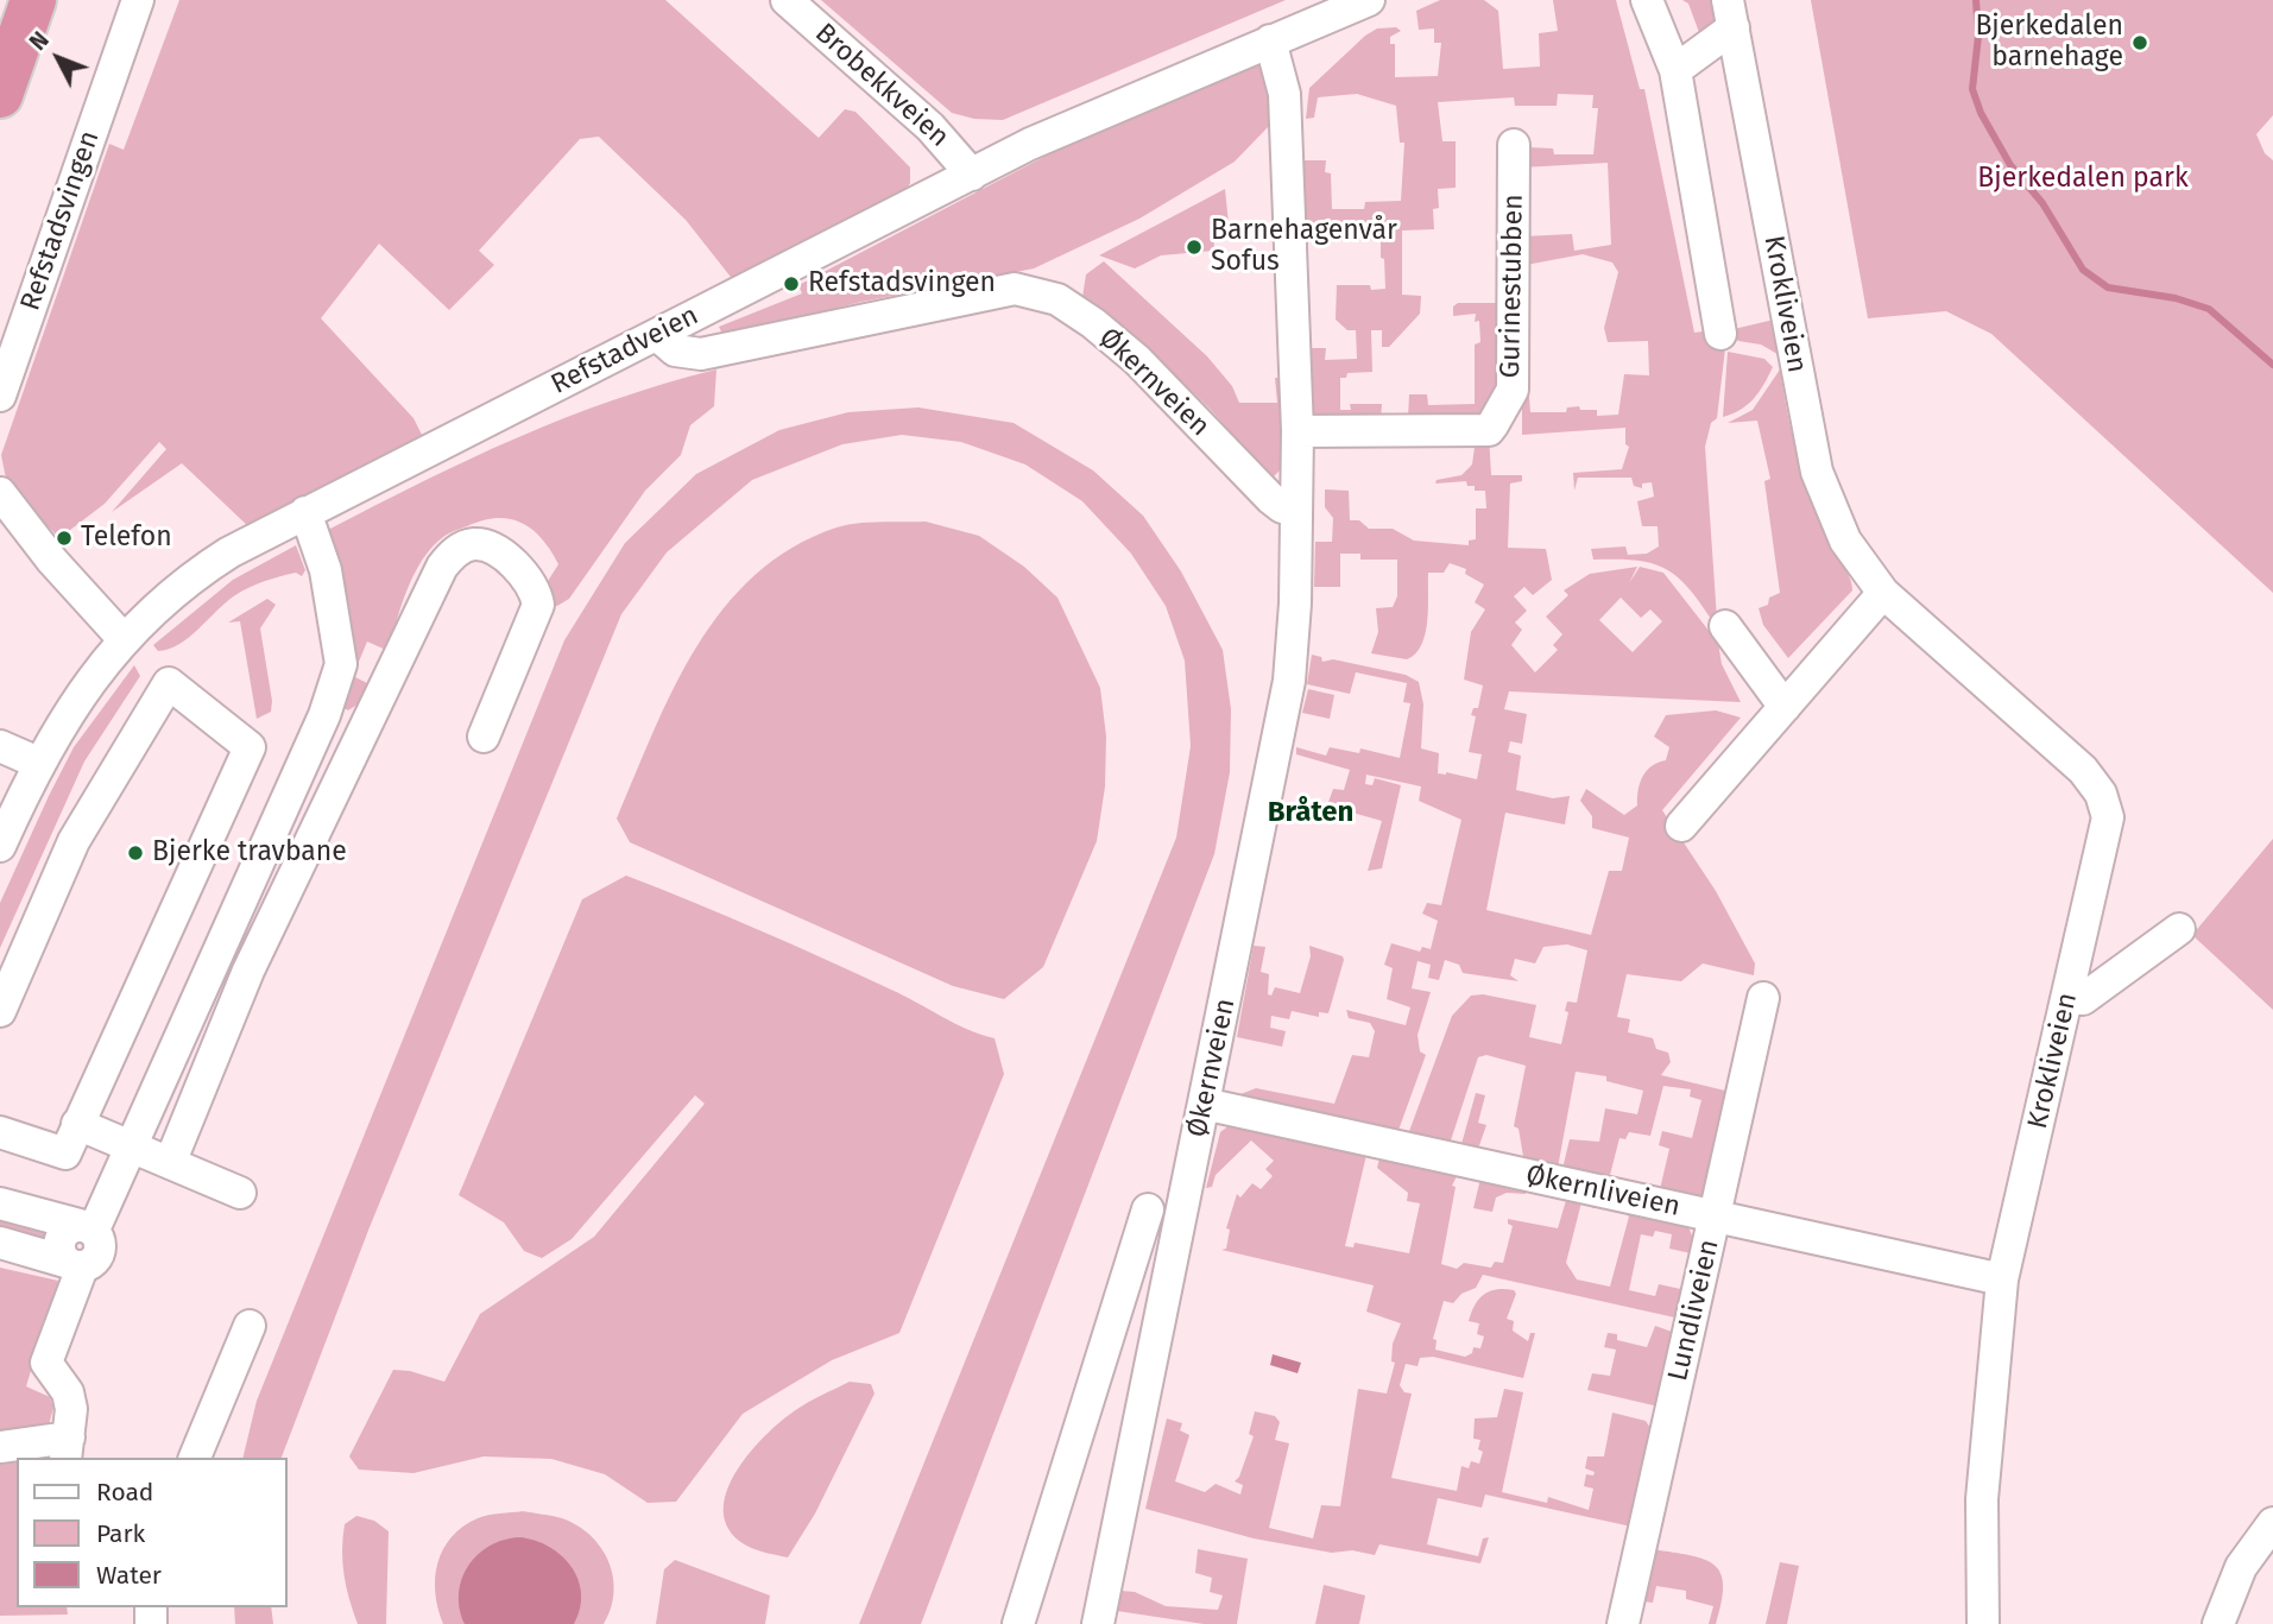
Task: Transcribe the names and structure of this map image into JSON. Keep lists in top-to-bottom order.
{
  "streets": {
    "street": [
      "Brobekkveien",
      "Refstadsvingen",
      "Gurinestubben",
      "Krokliveien",
      "Refstadveien",
      "Økernveien",
      "Økernliveien",
      "Lundliveien"
    ]
  },
  "crossings": [
    ["Brobekkveien", "Refstadveien"],
    ["Gurinestubben", "Økernveien"],
    ["Krokliveien", "Økernliveien"],
    ["Refstadveien", "Økernveien"],
    ["Økernveien", "Økernliveien"],
    ["Økernliveien", "Lundliveien"]
  ],
  "districts": ["Bråten"],
  "parks": ["Bjerkedalen park"],
  "places": [
    "Bjerkedalen barnehage",
    "Barnehagenvår Sofus",
    "Refstadsvingen",
    "Telefon",
    "Bjerke travbane"
  ],
  "legend": ["Road", "Park", "Water"],
  "north": "top left"
}
